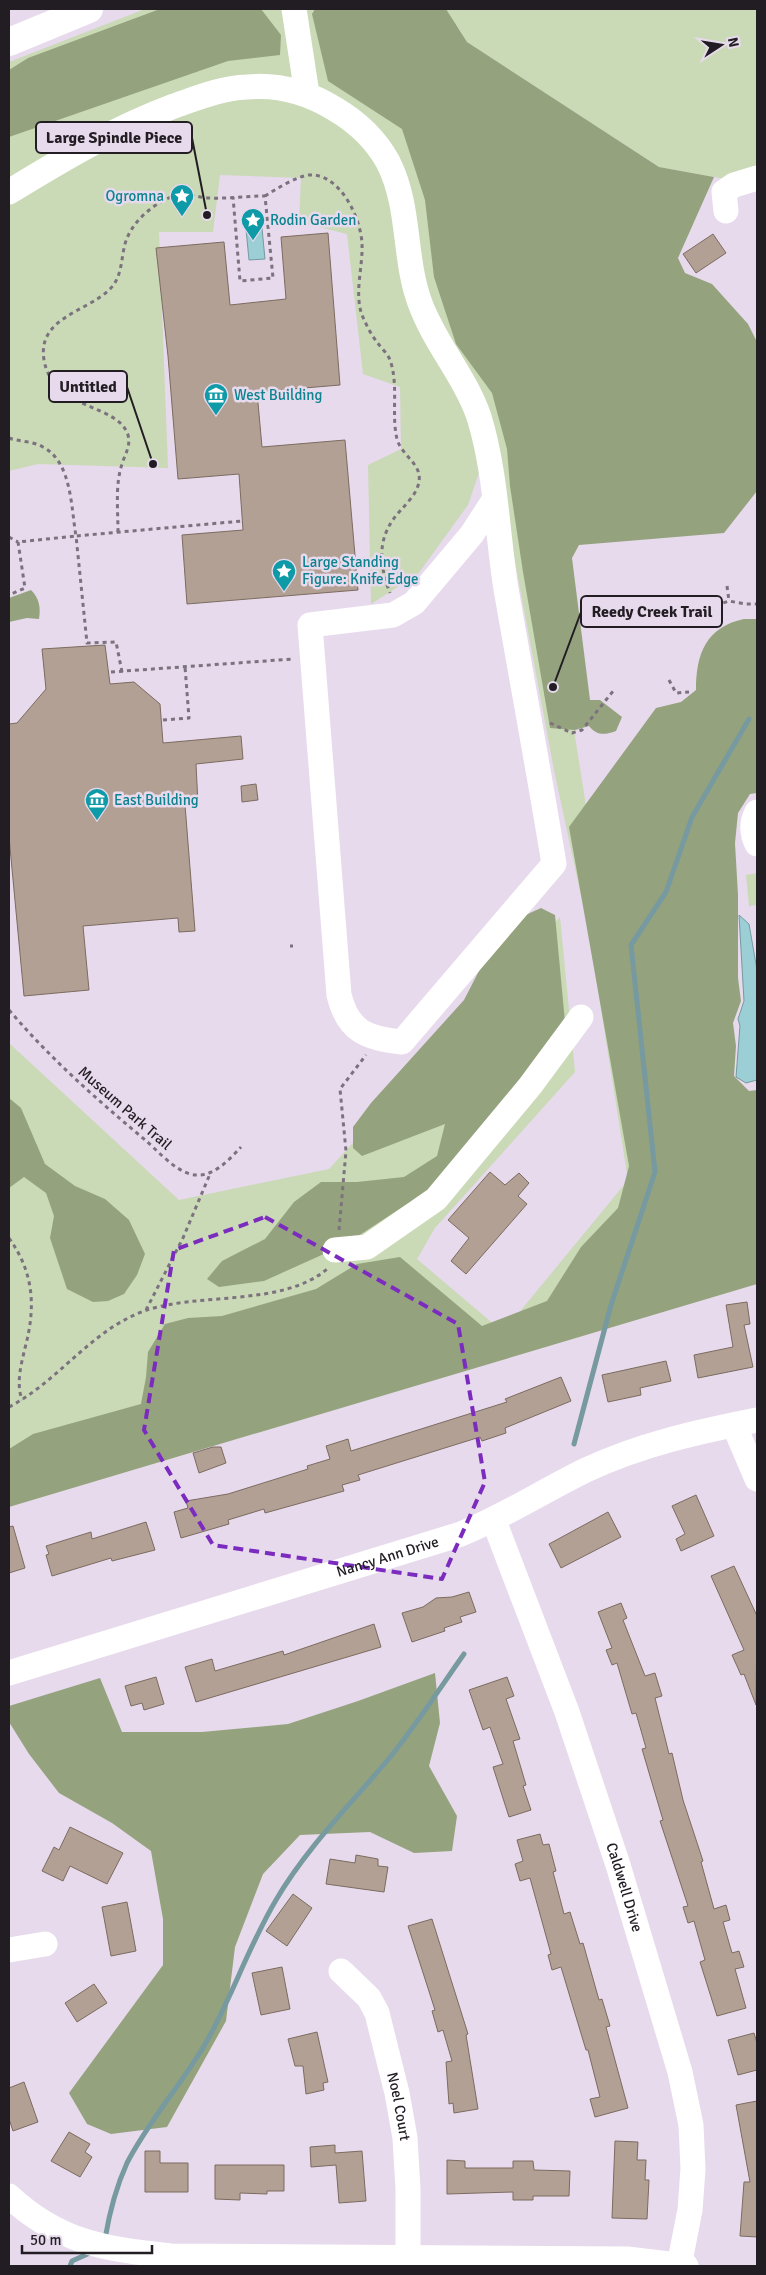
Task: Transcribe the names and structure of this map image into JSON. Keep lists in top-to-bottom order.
{
  "streets": {
    "street": ["Nancy Ann Drive", "Caldwell Drive", "Noel Court"],
    "path": ["Museum Park Trail"]
  },
  "crossings": [
    ["Nancy Ann Drive", "Caldwell Drive"]
  ],
  "places": {
    "other": ["Large Spindle Piece", "Untitled", "Reedy Creek Trail"],
    "place": ["Ogromna", "Rodin Garden", "Large Standing Figure: Knife Edge"],
    "museum": ["West Building", "East Building"]
  },
  "scale_bar": "50 m",
  "north": "right"
}
